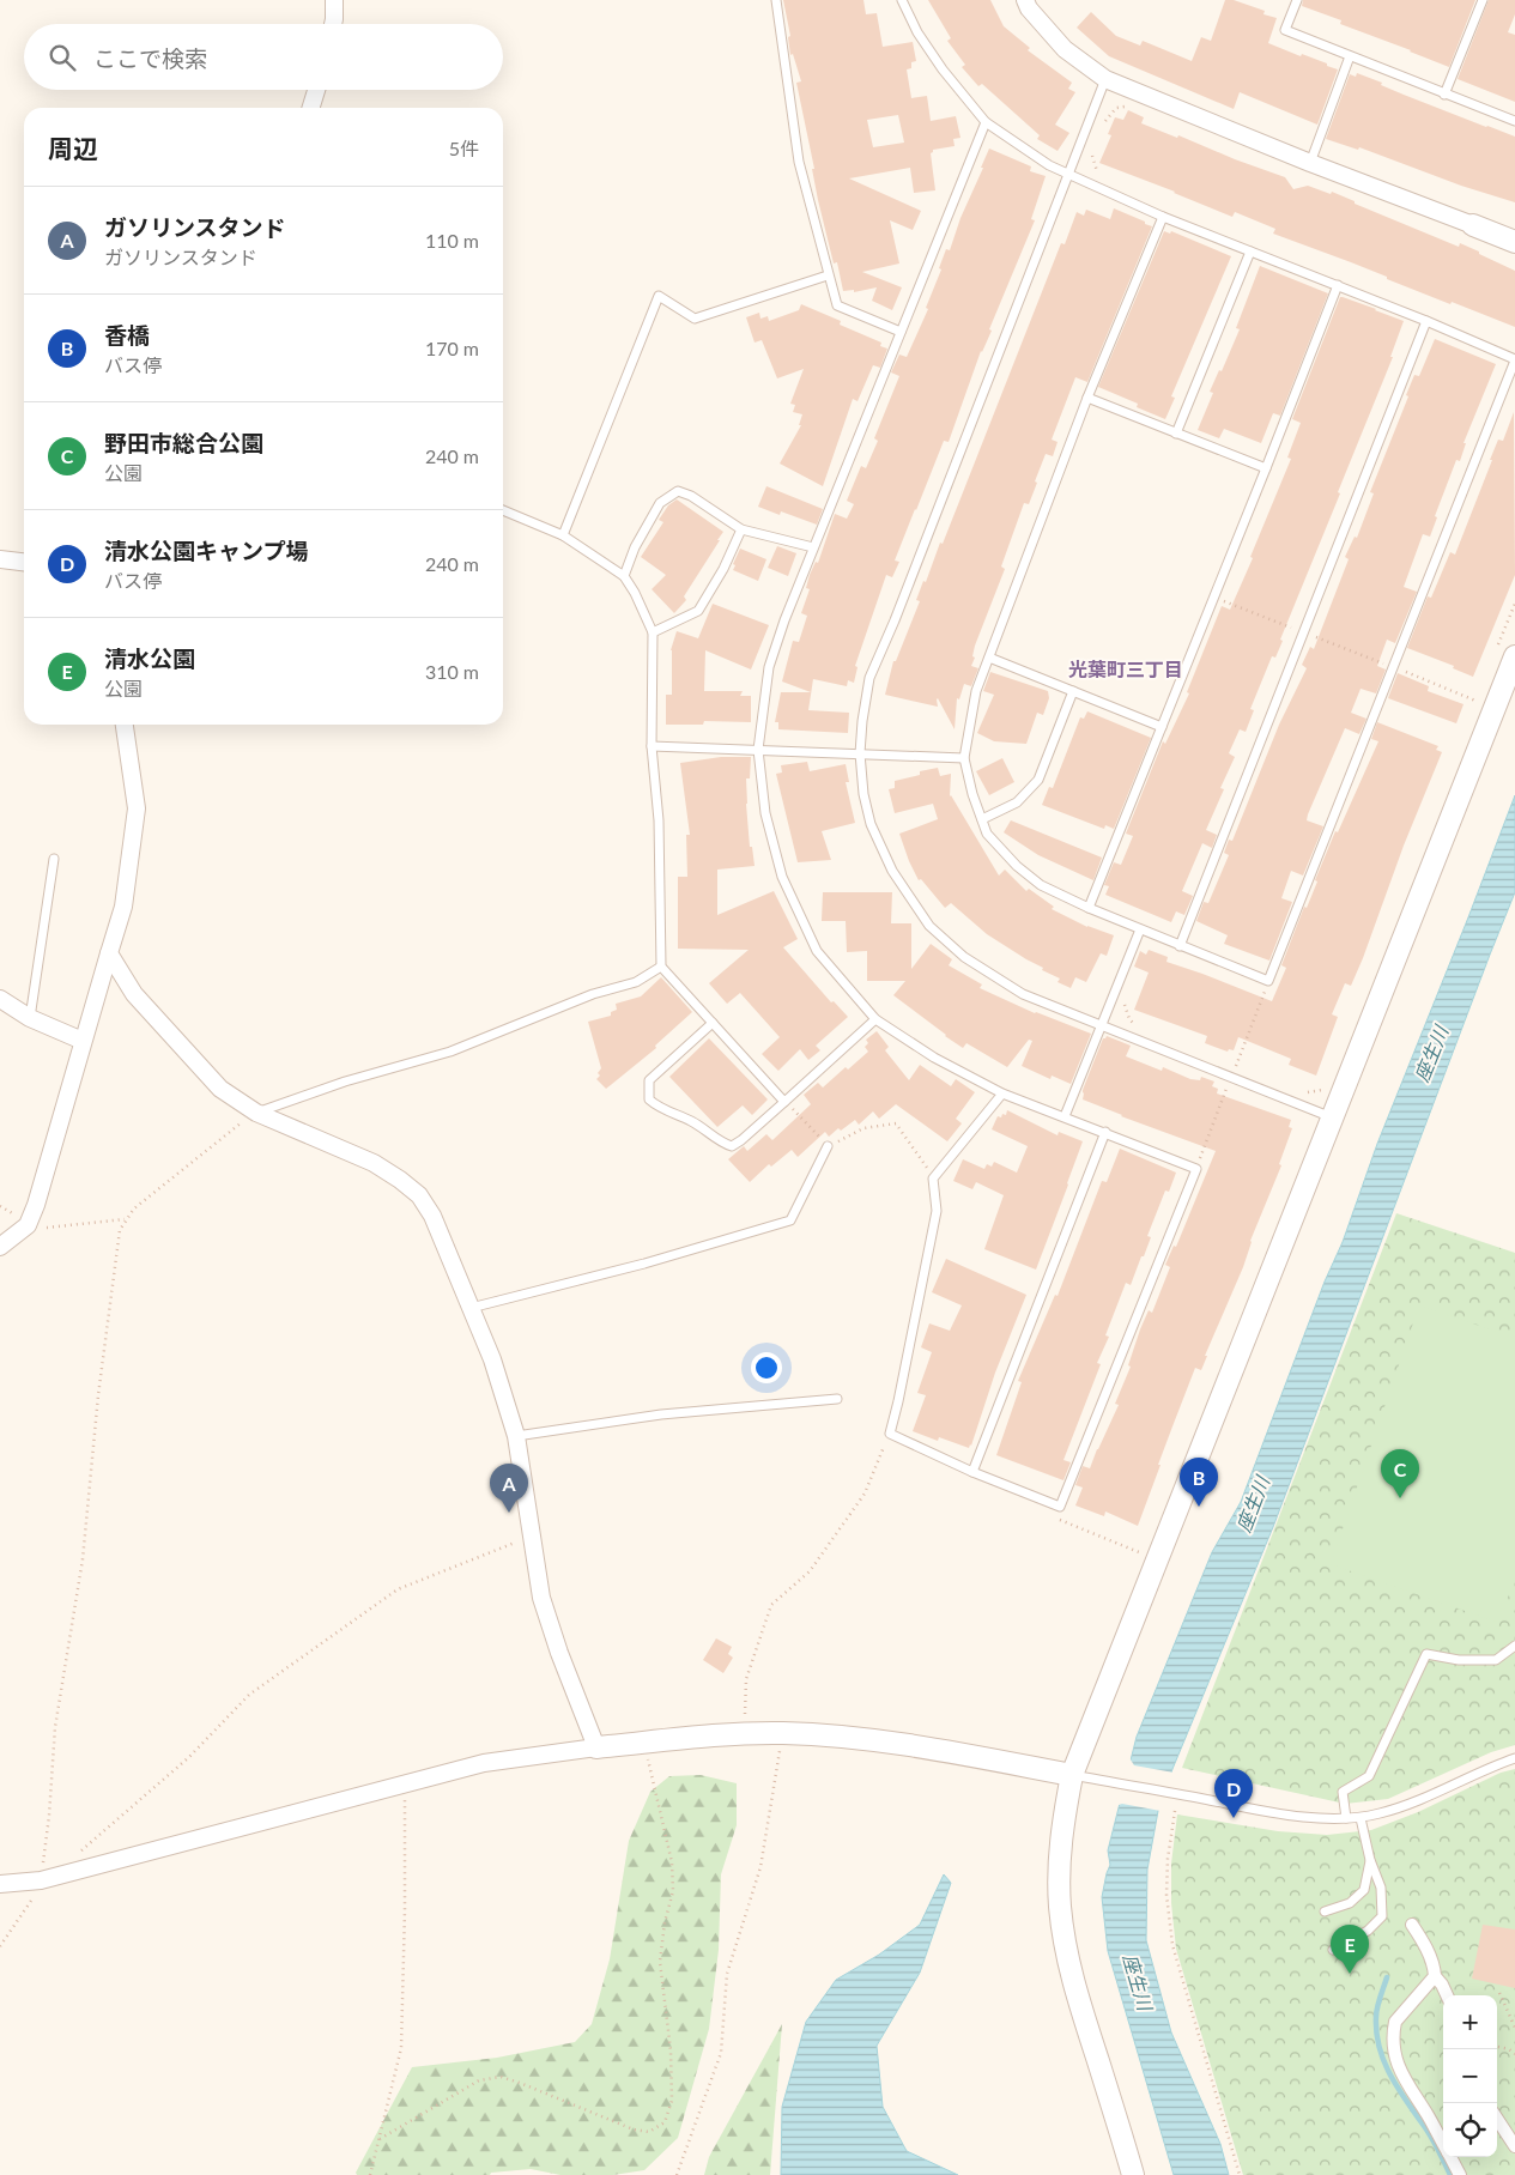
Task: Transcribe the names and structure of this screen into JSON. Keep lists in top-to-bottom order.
{
  "districts": ["光葉町三丁目"],
  "water": ["座生川"],
  "page": {
    "search": "ここで検索",
    "heading": ["周辺", "5件"],
    "list": [
      {
        "mark": "A",
        "name": "ガソリンスタンド",
        "note": "ガソリンスタンド",
        "value": "110 m"
      },
      {
        "mark": "B",
        "name": "香橋",
        "note": "バス停",
        "value": "170 m"
      },
      {
        "mark": "C",
        "name": "野田市総合公園",
        "note": "公園",
        "value": "240 m"
      },
      {
        "mark": "D",
        "name": "清水公園キャンプ場",
        "note": "バス停",
        "value": "240 m"
      },
      {
        "mark": "E",
        "name": "清水公園",
        "note": "公園",
        "value": "310 m"
      }
    ],
    "pins": [
      "C",
      "B",
      "A",
      "D",
      "E"
    ],
    "map_buttons": ["+", "−"]
  }
}
